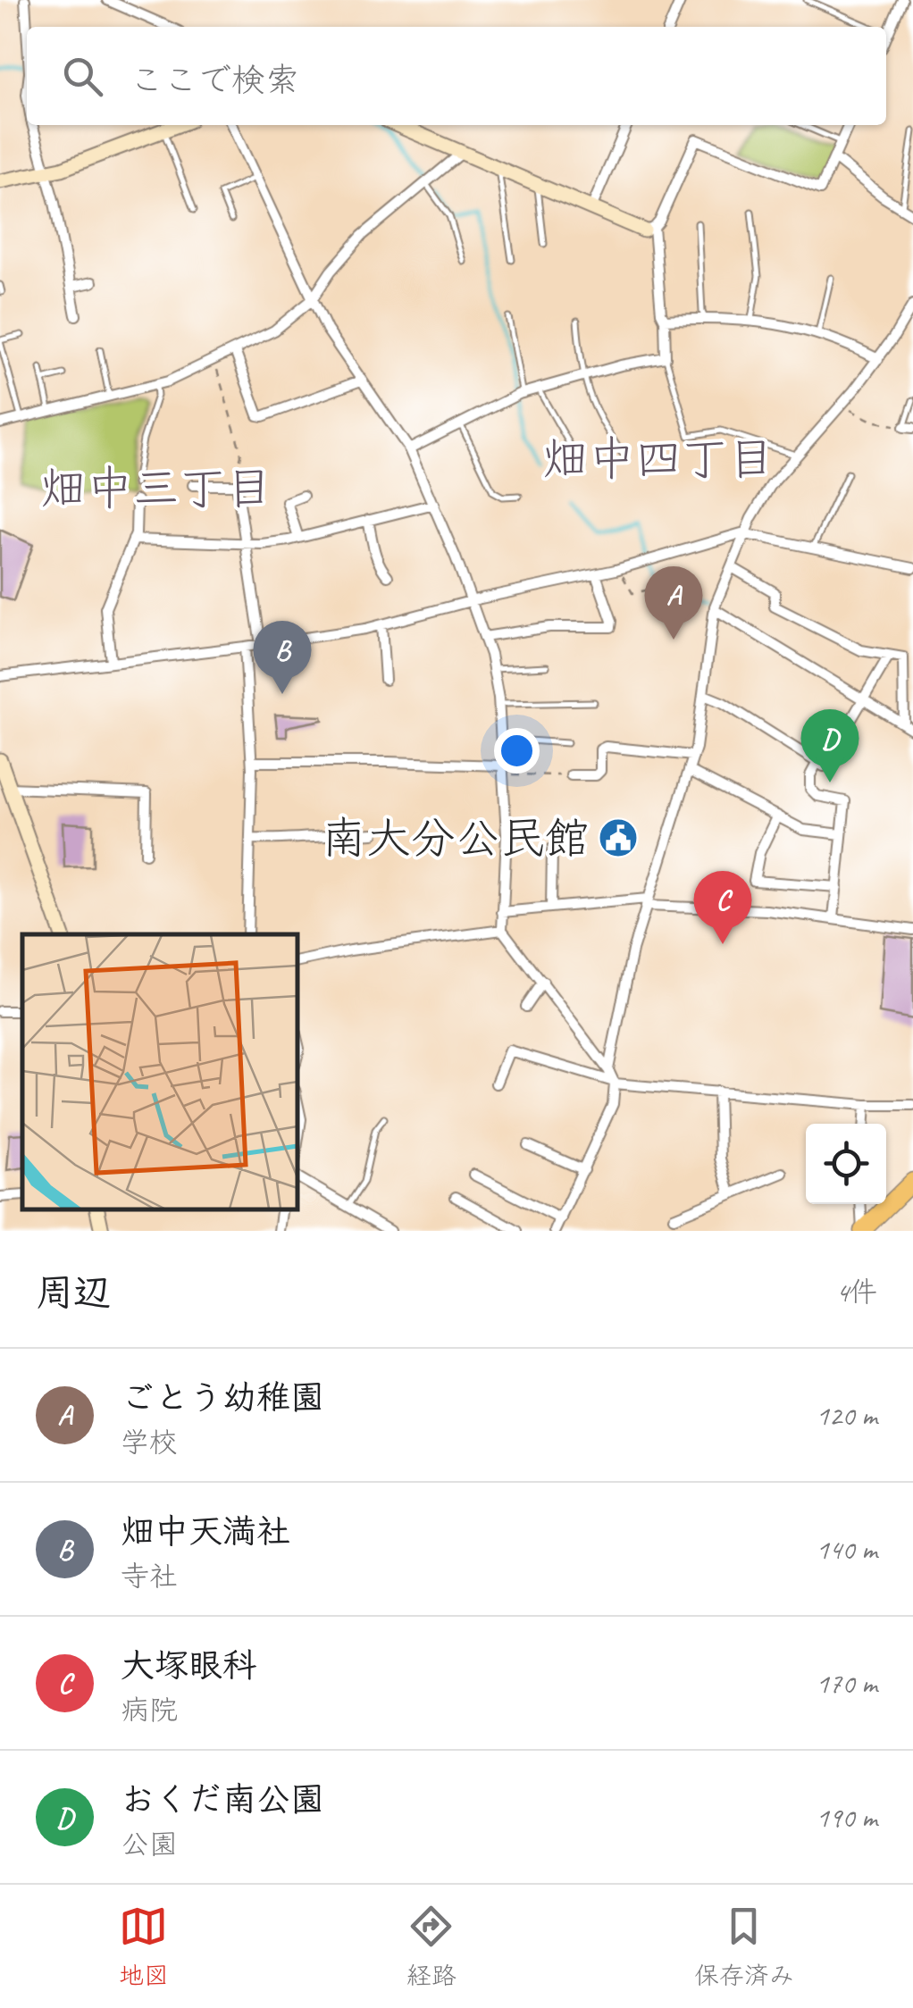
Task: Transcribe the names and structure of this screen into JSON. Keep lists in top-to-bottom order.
{
  "districts": ["畑中四丁目", "畑中三丁目"],
  "places": {
    "public building": ["南大分公民館"]
  },
  "page": {
    "search": "ここで検索",
    "pins": [
      "A",
      "B",
      "D",
      "C"
    ],
    "heading": ["周辺", "4件"],
    "list": [
      {
        "mark": "A",
        "name": "ごとう幼稚園",
        "note": "学校",
        "value": "120 m"
      },
      {
        "mark": "B",
        "name": "畑中天満社",
        "note": "寺社",
        "value": "140 m"
      },
      {
        "mark": "C",
        "name": "大塚眼科",
        "note": "病院",
        "value": "170 m"
      },
      {
        "mark": "D",
        "name": "おくだ南公園",
        "note": "公園",
        "value": "190 m"
      }
    ],
    "nav": ["地図", "経路", "保存済み"]
  }
}
